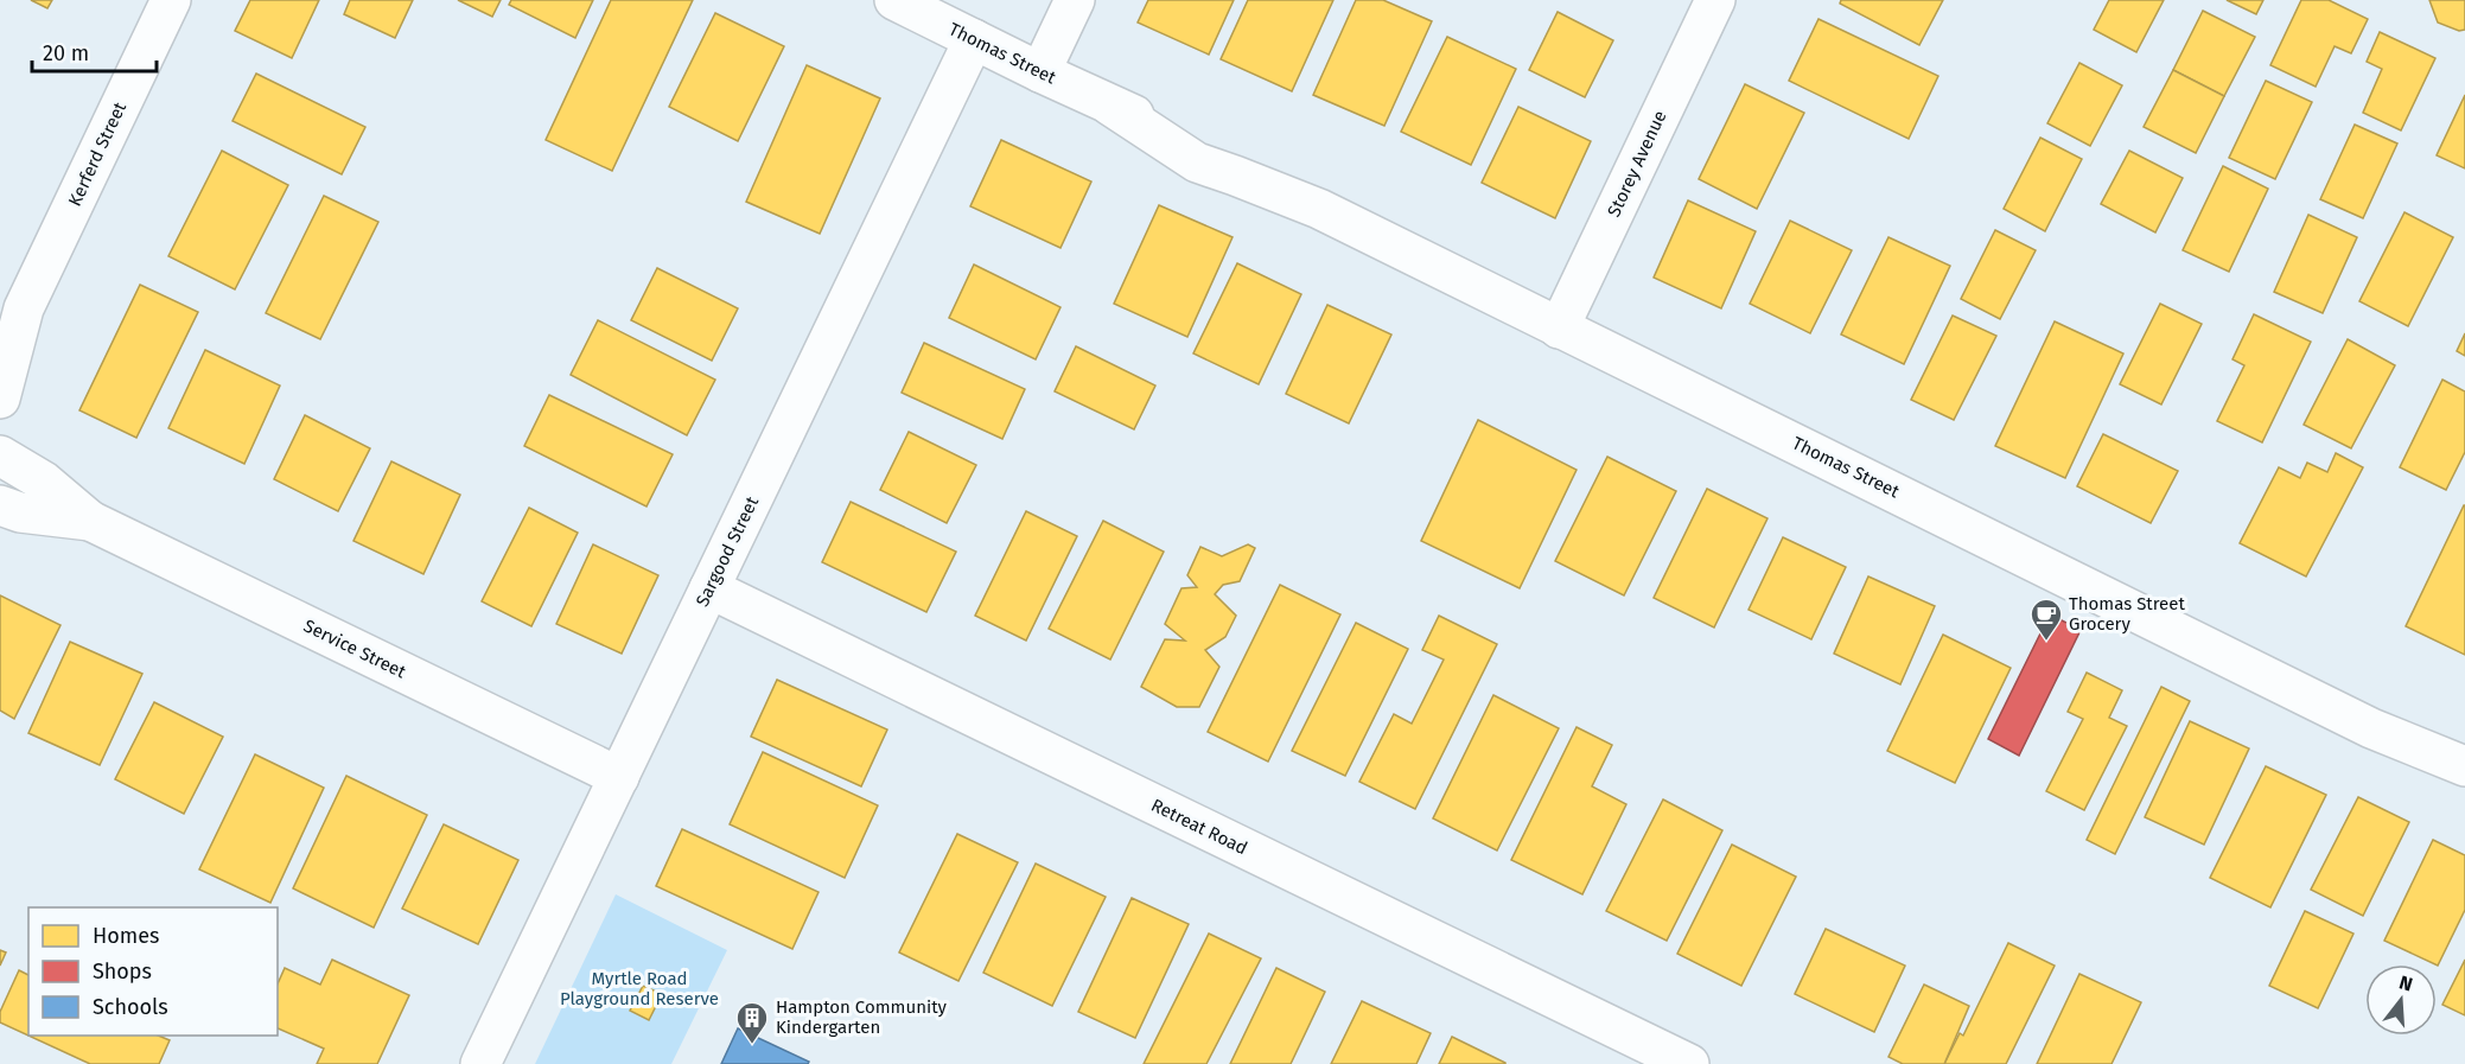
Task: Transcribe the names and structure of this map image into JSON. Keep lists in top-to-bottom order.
{
  "streets": {
    "street": [
      "Thomas Street",
      "Kerferd Street",
      "Storey Avenue",
      "Sargood Street",
      "Service Street",
      "Retreat Road"
    ]
  },
  "crossings": [
    ["Thomas Street", "Storey Avenue"],
    ["Thomas Street", "Sargood Street"],
    ["Sargood Street", "Service Street"],
    ["Sargood Street", "Retreat Road"]
  ],
  "parks": ["Myrtle Road Playground Reserve"],
  "places": {
    "cafe": ["Thomas Street Grocery"],
    "building": ["Hampton Community Kindergarten"]
  },
  "legend": ["Homes", "Shops", "Schools"],
  "scale_bar": "20 m",
  "north": "top"
}
